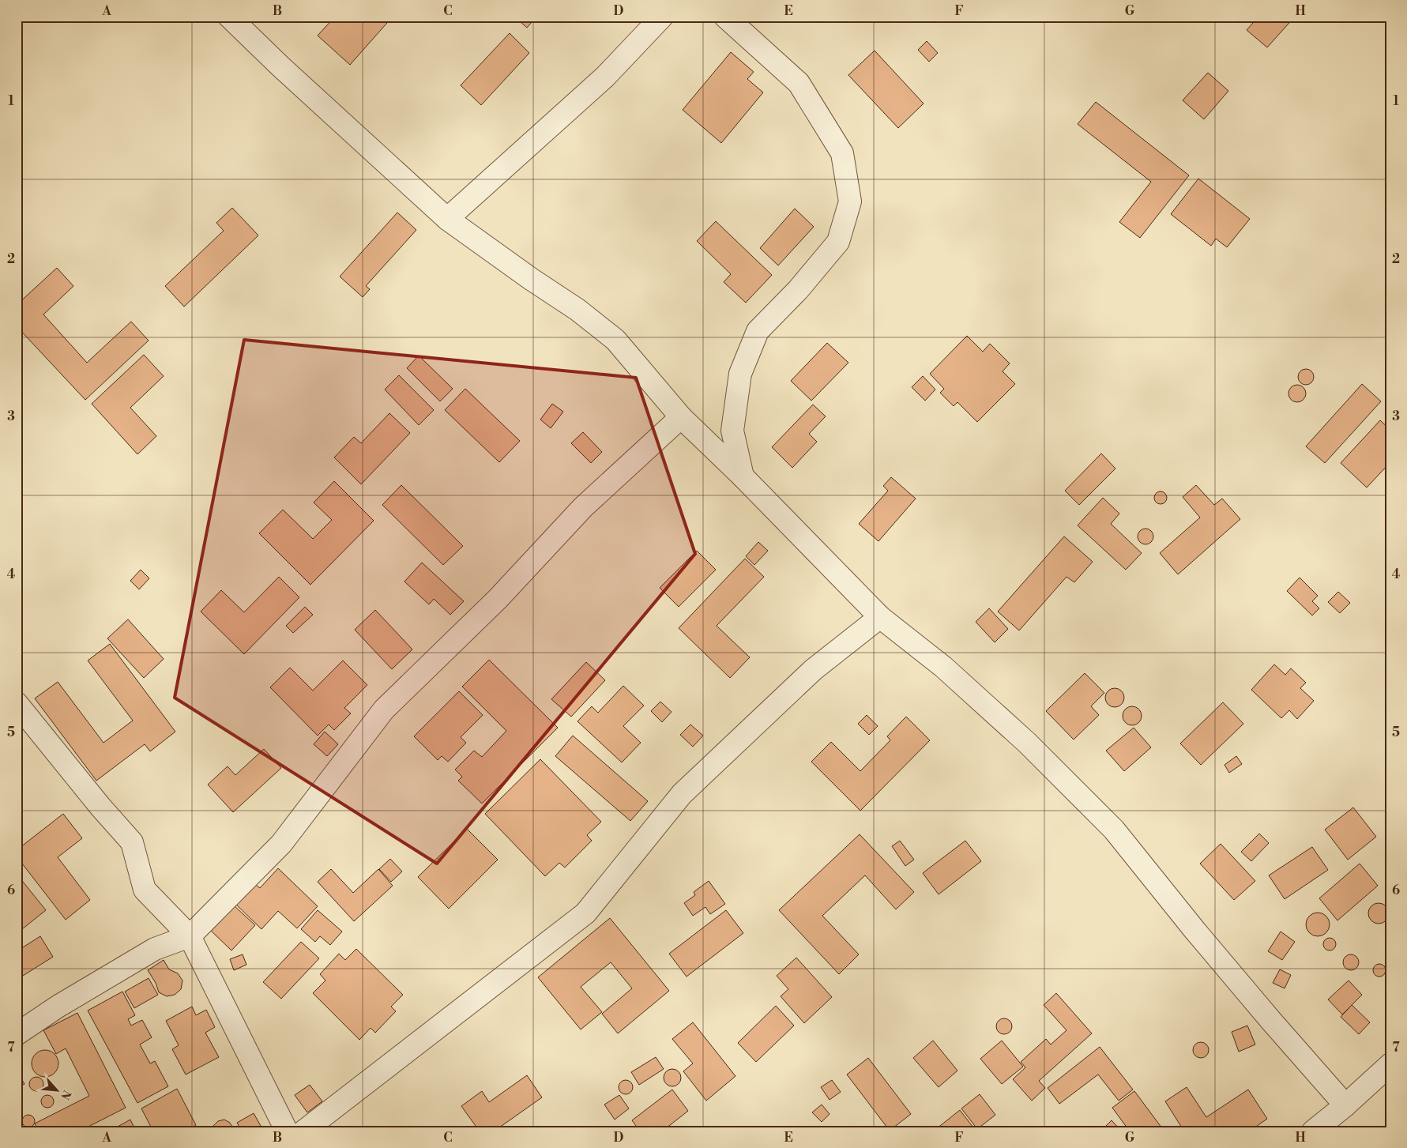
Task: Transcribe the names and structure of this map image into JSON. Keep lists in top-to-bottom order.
{
  "north": "bottom right",
  "grid": {
    "columns": [
      "A",
      "B",
      "C",
      "D",
      "E",
      "F",
      "G",
      "H"
    ],
    "rows": [
      "1",
      "2",
      "3",
      "4",
      "5",
      "6",
      "7"
    ]
  }
}
